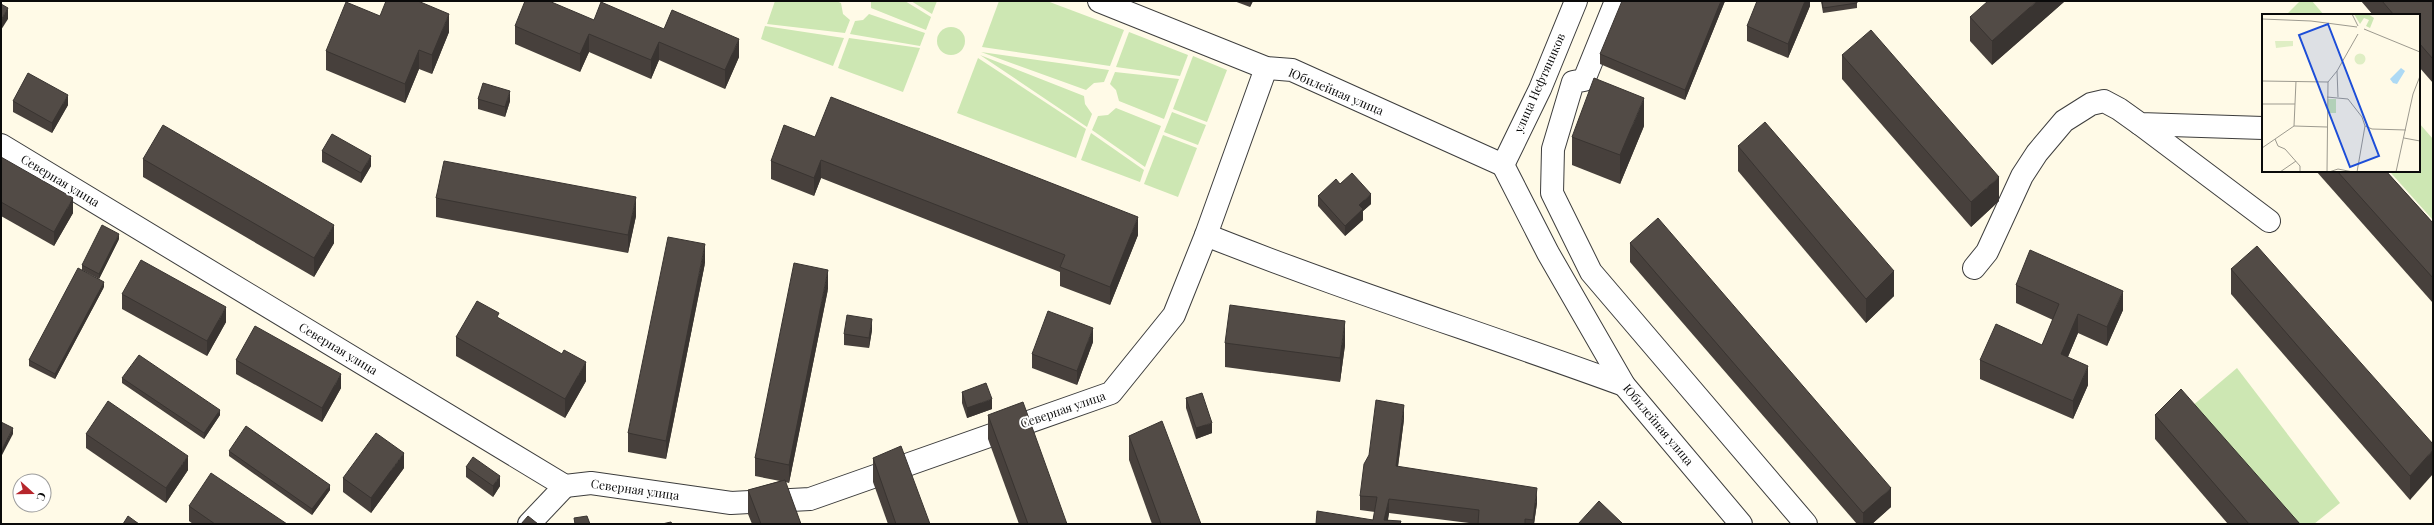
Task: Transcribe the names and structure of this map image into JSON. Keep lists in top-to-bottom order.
{
  "streets": {
    "street": ["улица Нефтяников", "Юбилейная улица", "Северная улица"]
  },
  "crossings": [
    ["улица Нефтяников", "Юбилейная улица"],
    ["Юбилейная улица", "Северная улица"]
  ],
  "north": "right"
}
